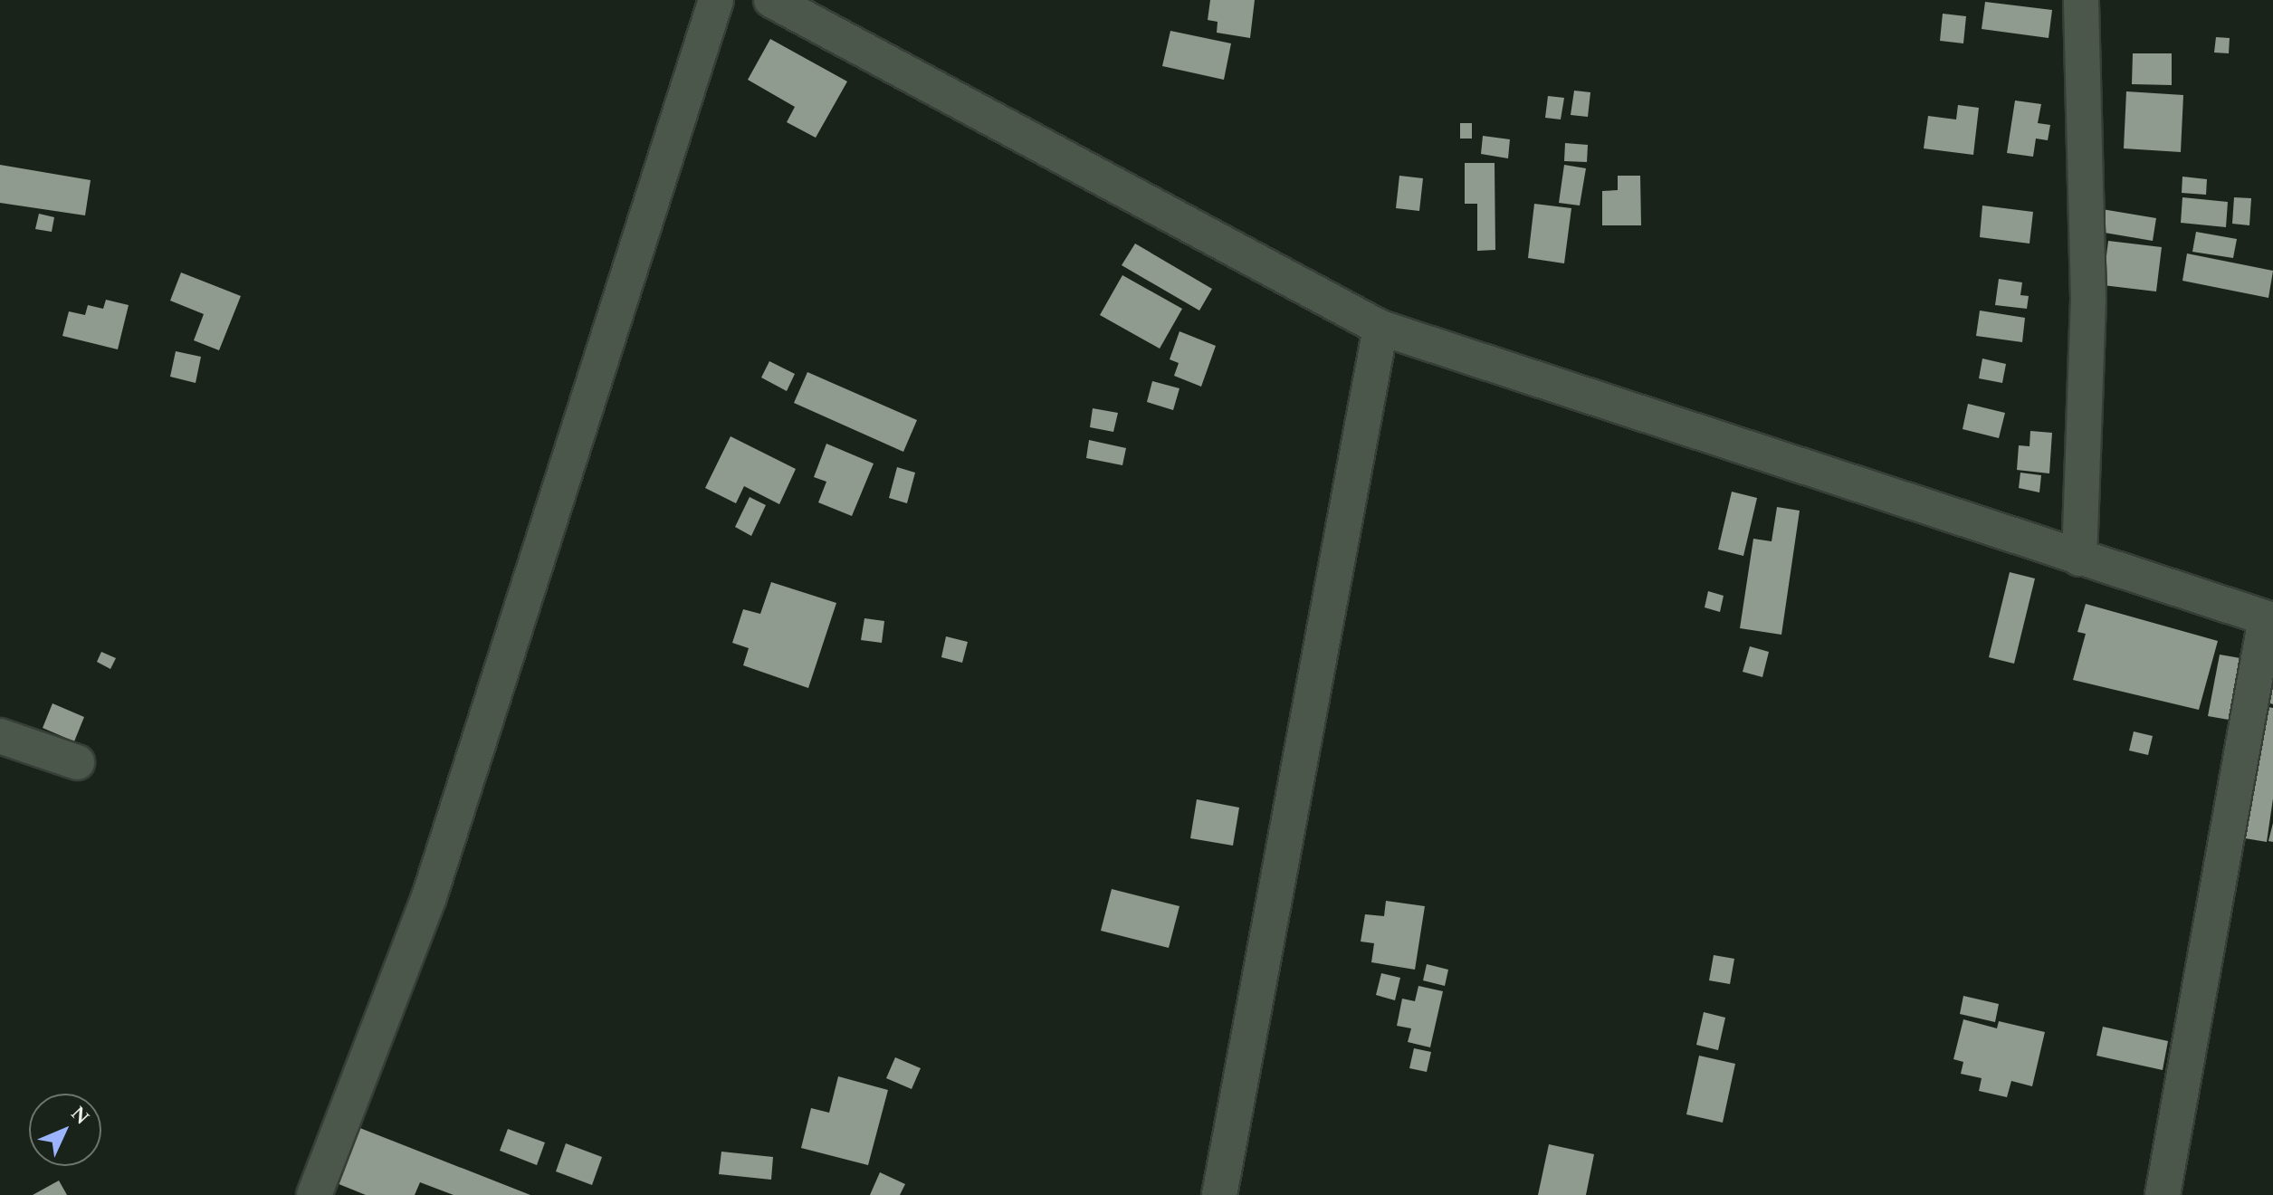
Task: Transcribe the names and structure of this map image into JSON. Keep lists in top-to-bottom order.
{
  "north": "top right"
}
